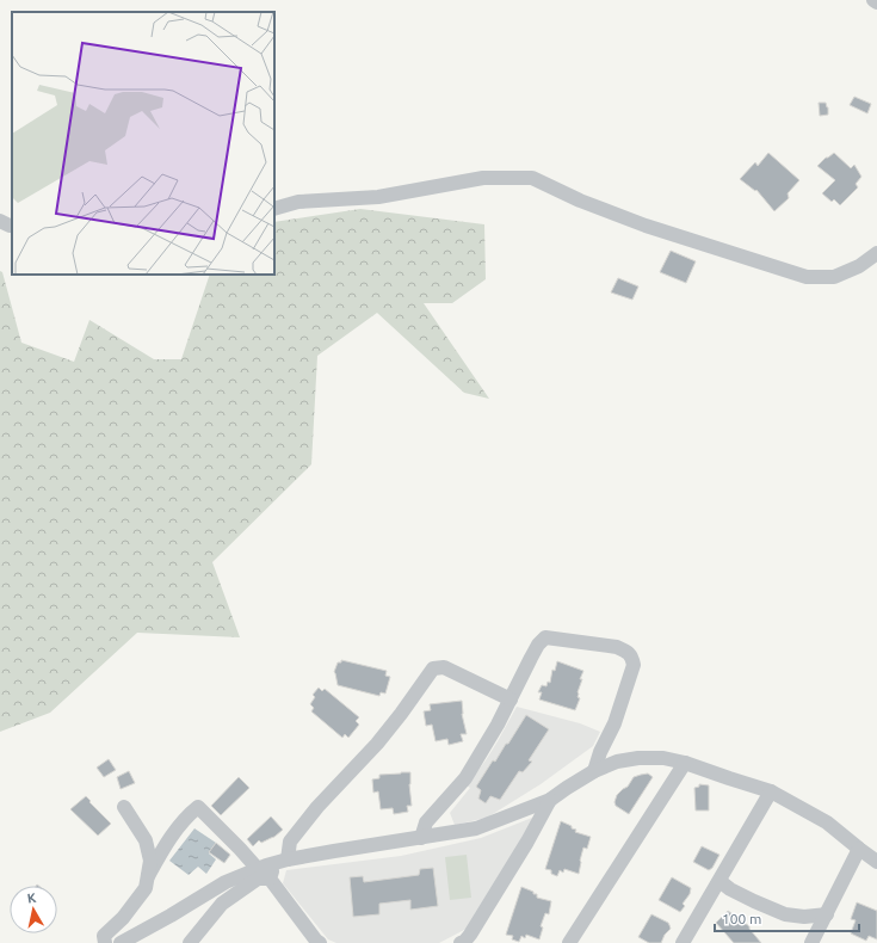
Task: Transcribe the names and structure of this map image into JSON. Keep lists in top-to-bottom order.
{
  "scale_bar": "100 m",
  "north": "top"
}
